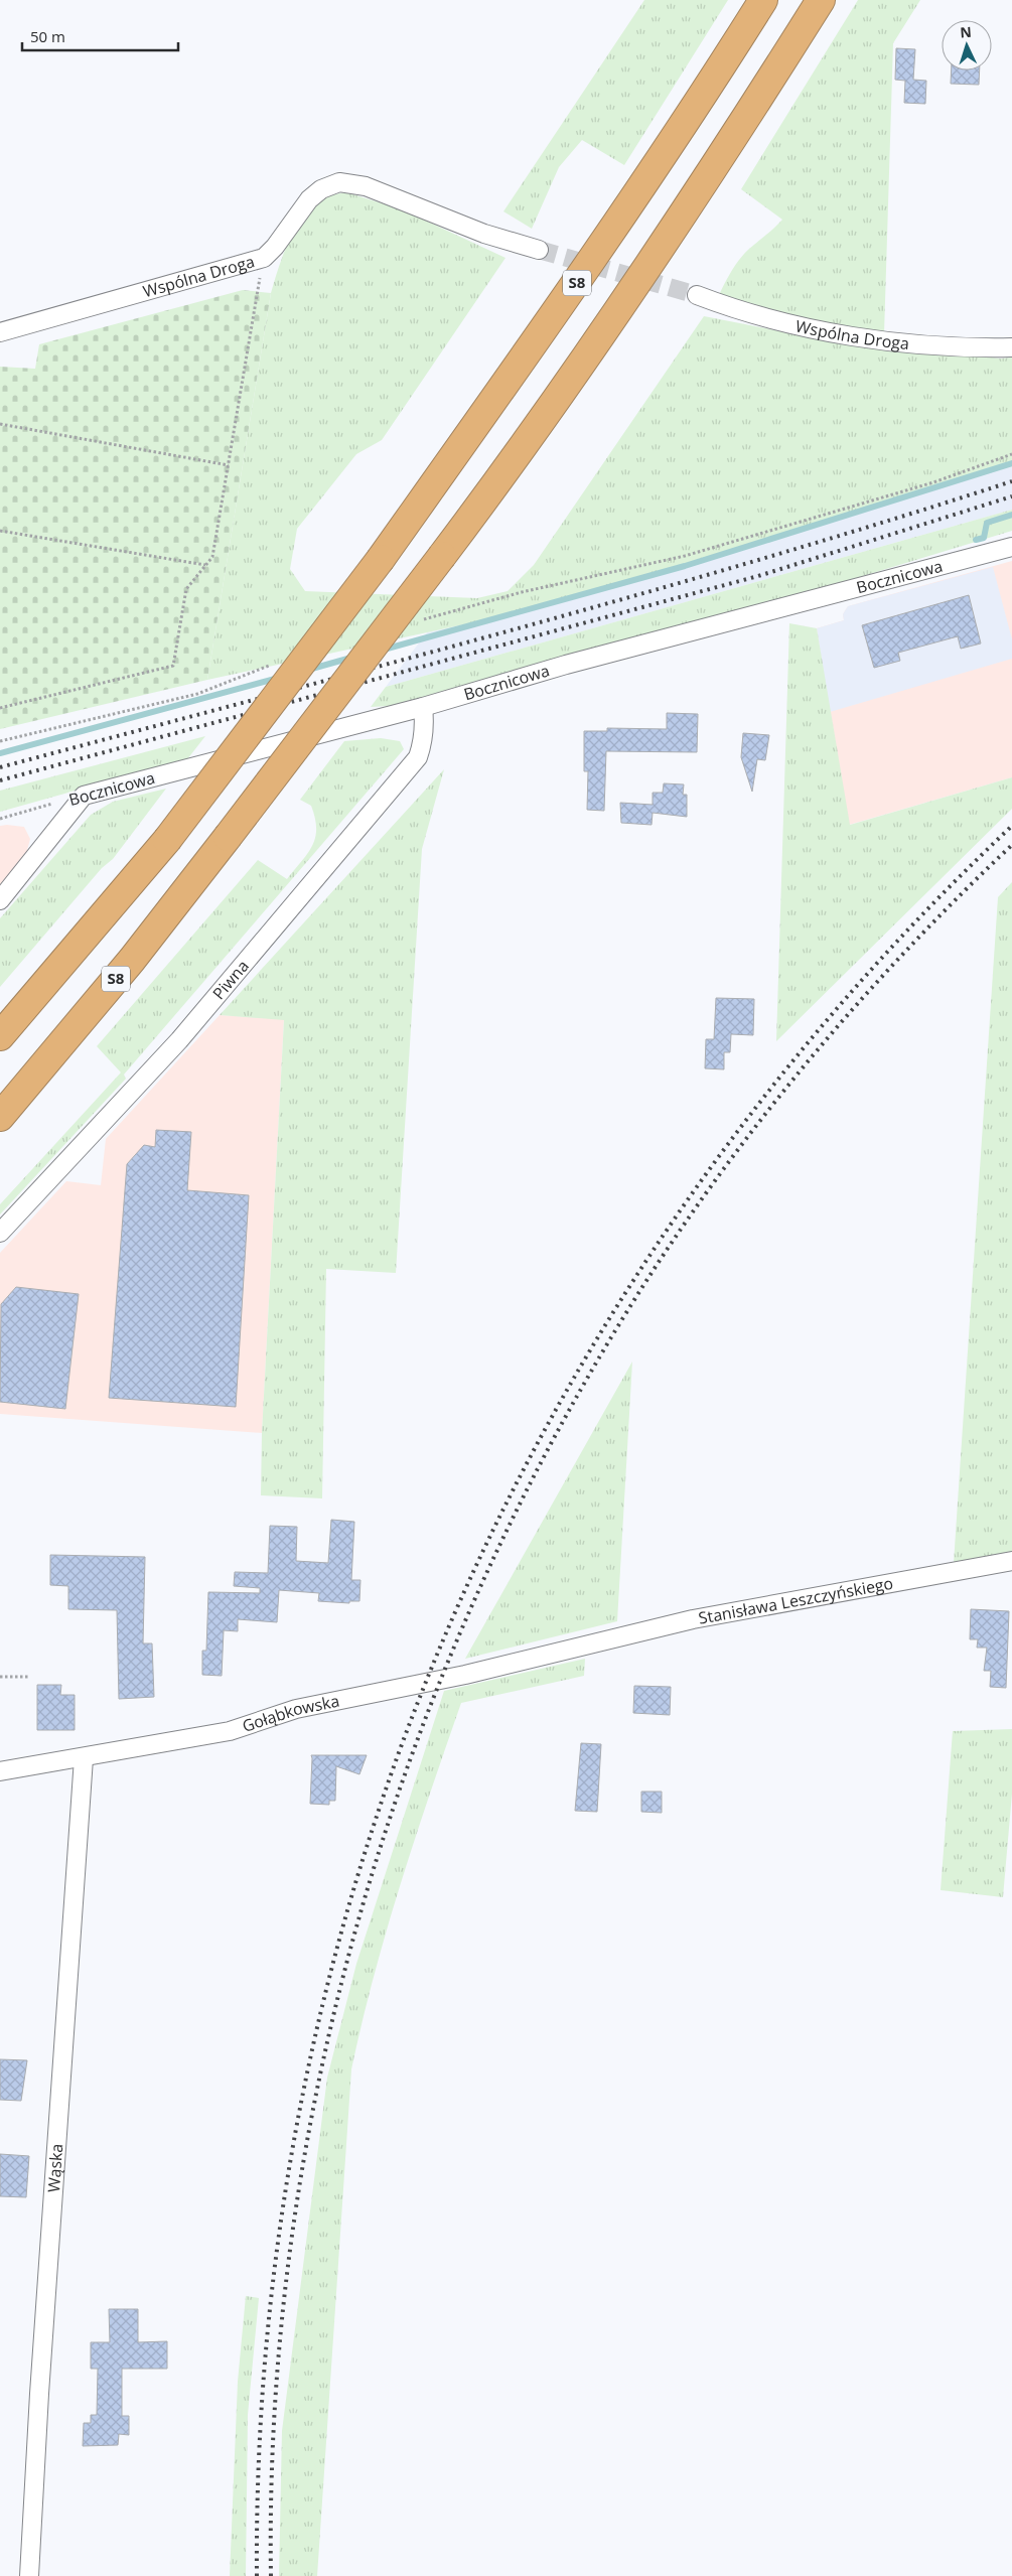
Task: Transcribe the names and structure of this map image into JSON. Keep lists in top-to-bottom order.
{
  "streets": {
    "highway": ["S8"],
    "street": [
      "Wspólna Droga",
      "Bocznicowa",
      "Piwna",
      "Stanisława Leszczyńskiego",
      "Gołąbkowska",
      "Wąska"
    ]
  },
  "crossings": [
    ["Bocznicowa", "Piwna"],
    ["Stanisława Leszczyńskiego", "Gołąbkowska"],
    ["Gołąbkowska", "Wąska"]
  ],
  "scale_bar": "50 m",
  "north": "top"
}
